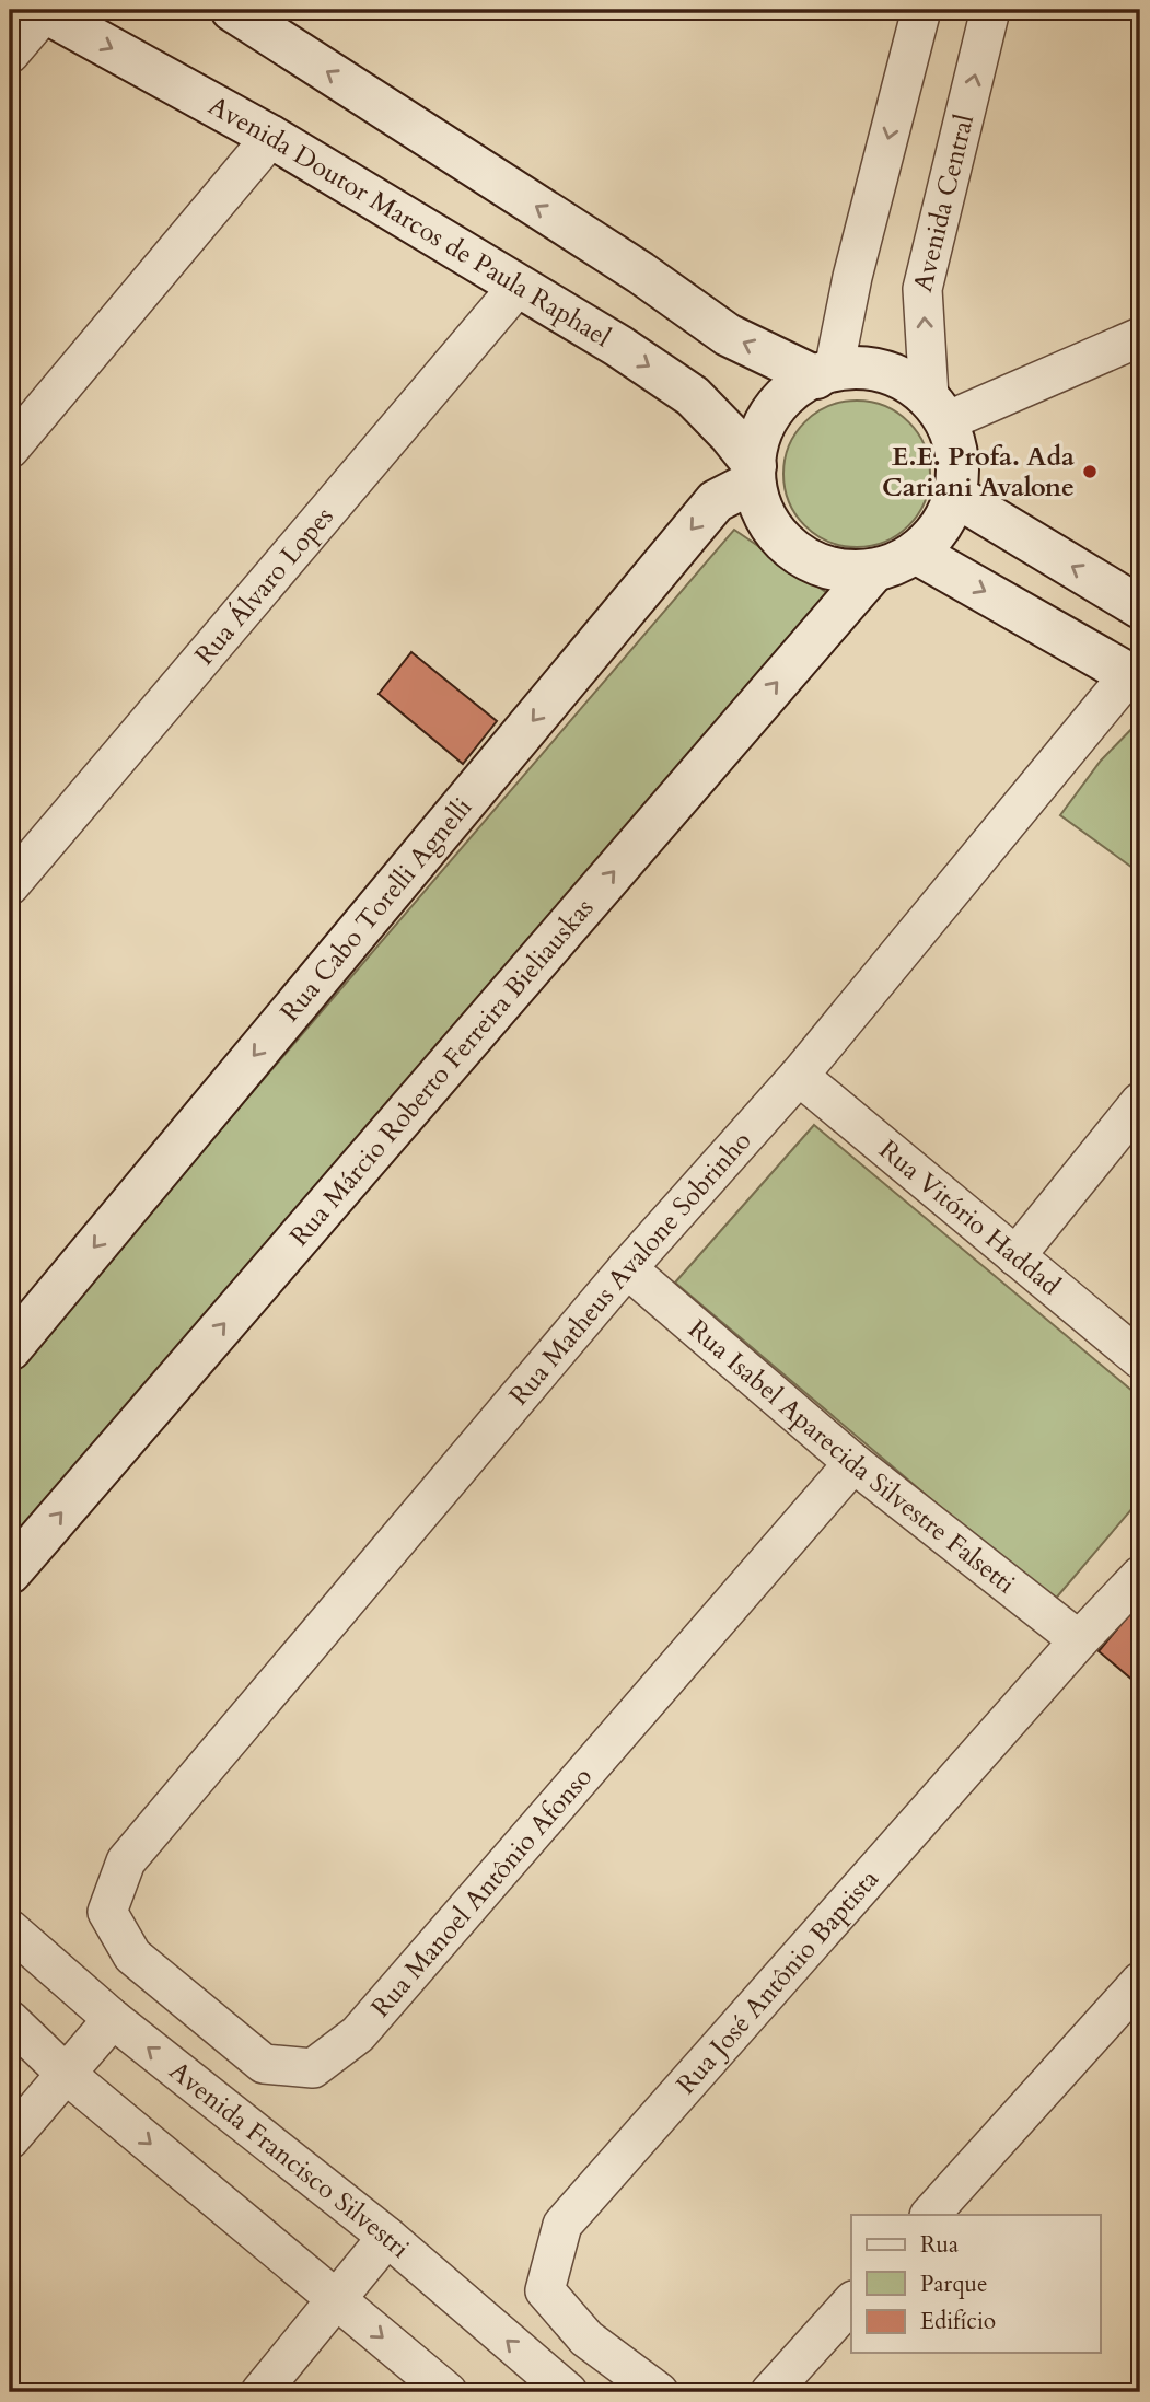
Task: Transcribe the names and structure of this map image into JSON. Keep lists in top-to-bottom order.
{
  "streets": {
    "street": [
      "Avenida Central",
      "Avenida Doutor Marcos de Paula Raphael",
      "Rua Álvaro Lopes",
      "Rua Cabo Torelli Agnelli",
      "Rua Márcio Roberto Ferreira Bieliauskas",
      "Rua Vitório Haddad",
      "Rua Matheus Avalone Sobrinho",
      "Rua Isabel Aparecida Silvestre Falsetti",
      "Rua Manoel Antônio Afonso",
      "Rua José Antônio Baptista",
      "Avenida Francisco Silvestri"
    ]
  },
  "crossings": [
    ["Avenida Central", "Avenida Doutor Marcos de Paula Raphael"],
    ["Avenida Central", "Rua Cabo Torelli Agnelli"],
    ["Avenida Central", "Rua Márcio Roberto Ferreira Bieliauskas"],
    ["Avenida Doutor Marcos de Paula Raphael", "Rua Álvaro Lopes"],
    ["Avenida Doutor Marcos de Paula Raphael", "Rua Cabo Torelli Agnelli"],
    ["Avenida Doutor Marcos de Paula Raphael", "Rua Márcio Roberto Ferreira Bieliauskas"],
    ["Rua Cabo Torelli Agnelli", "Rua Márcio Roberto Ferreira Bieliauskas"],
    ["Rua Vitório Haddad", "Rua Matheus Avalone Sobrinho"],
    ["Rua Matheus Avalone Sobrinho", "Rua Isabel Aparecida Silvestre Falsetti"],
    ["Rua Matheus Avalone Sobrinho", "Rua Manoel Antônio Afonso"],
    ["Rua Isabel Aparecida Silvestre Falsetti", "Rua Manoel Antônio Afonso"],
    ["Rua Isabel Aparecida Silvestre Falsetti", "Rua José Antônio Baptista"]
  ],
  "one_way": ["Rua Cabo Torelli Agnelli", "Rua Márcio Roberto Ferreira Bieliauskas"],
  "places": ["E.E. Profa. Ada Cariani Avalone"],
  "legend": ["Rua", "Parque", "Edifício"]
}
